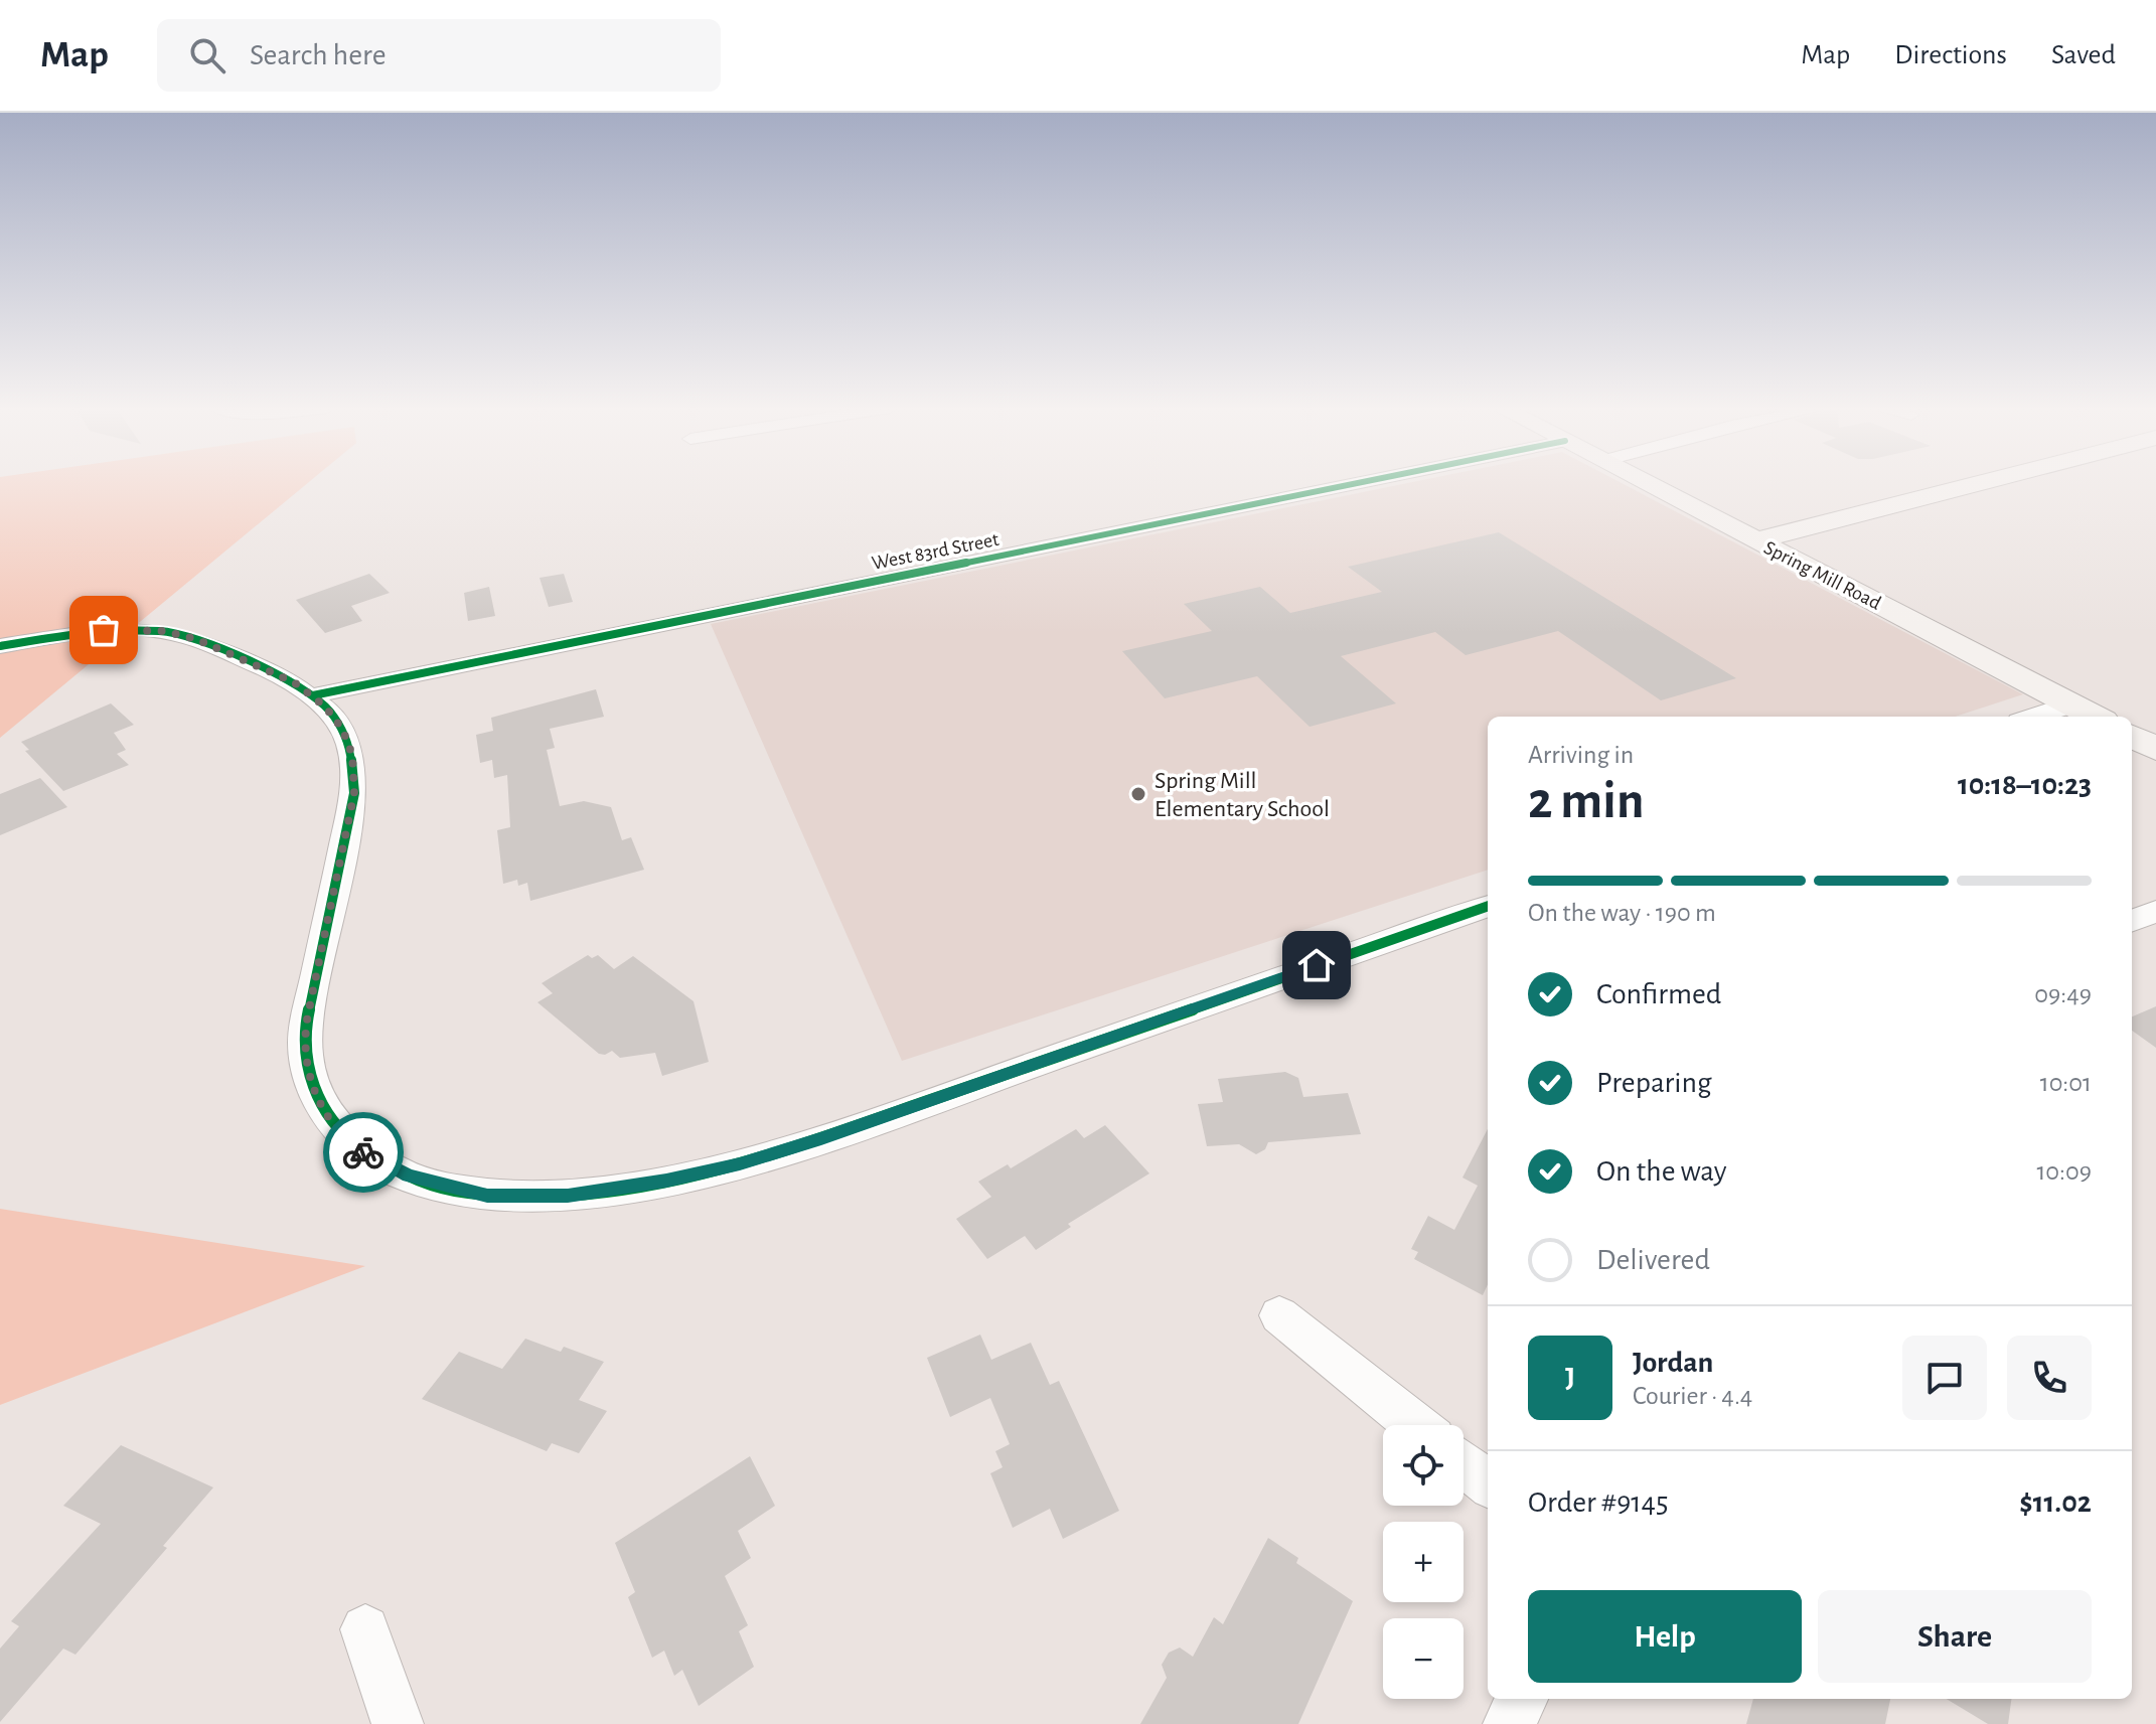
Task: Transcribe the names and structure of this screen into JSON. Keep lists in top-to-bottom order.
{
  "streets": {
    "street": ["West 83rd Street", "Spring Mill Road"]
  },
  "places": ["Spring Mill Elementary School"],
  "page": {
    "header": "Map",
    "search": "Search here",
    "nav": ["Map", "Directions", "Saved"],
    "heading": ["2 min", "Arriving in", "10:18–10:23"],
    "panel": [
      "Jordan",
      "Courier · 4.4",
      "Order #9145",
      "$11.02"
    ],
    "bar": "On the way · 190 m",
    "list": [
      ["Confirmed", "09:49"],
      ["Preparing", "10:01"],
      ["On the way", "10:09"],
      "Delivered"
    ],
    "round": "J",
    "map_buttons": ["+", "−"],
    "buttons": ["Help", "Share"]
  }
}
